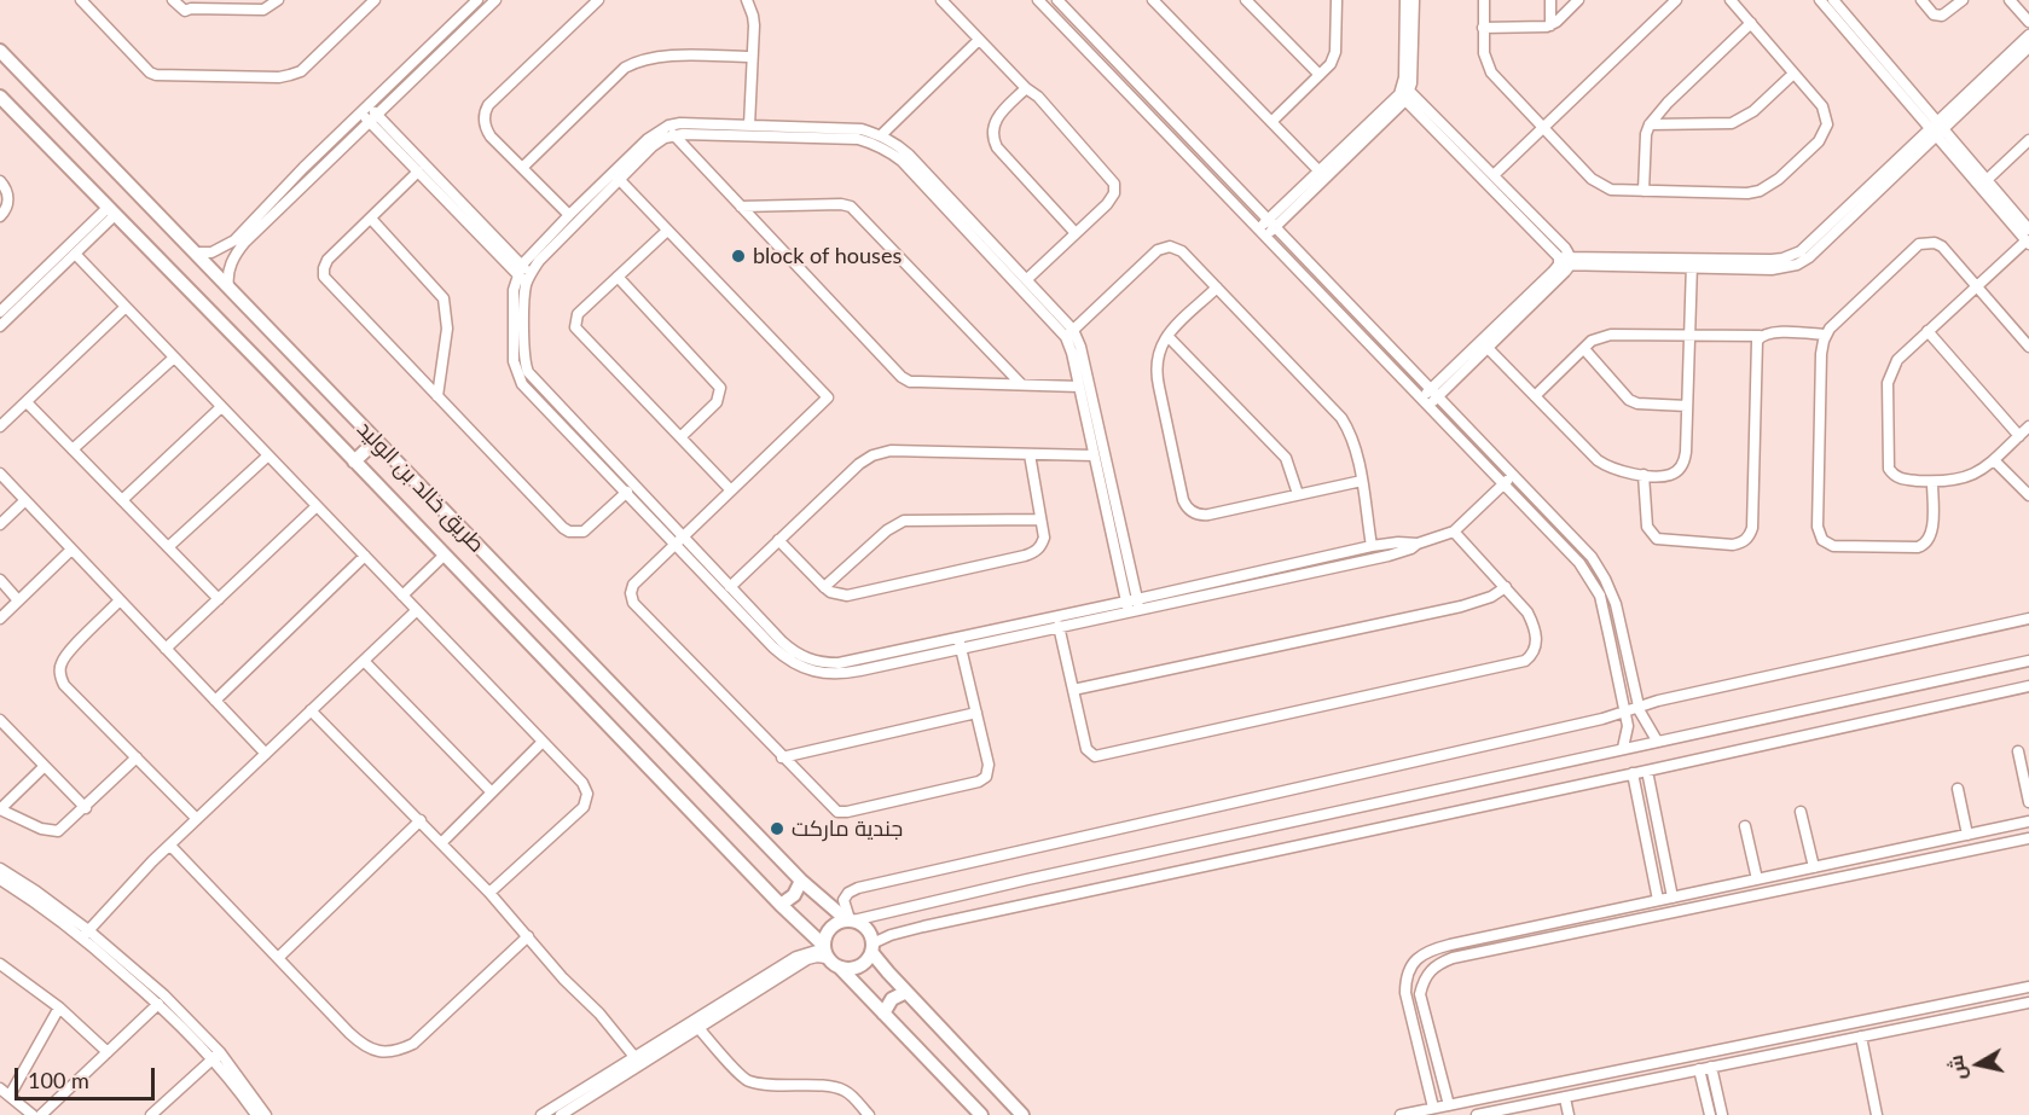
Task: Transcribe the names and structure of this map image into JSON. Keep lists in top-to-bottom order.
{
  "streets": {
    "street": ["طريق خالد بن الوليد"]
  },
  "places": ["block of houses", "جندية ماركت"],
  "scale_bar": "100 m",
  "north": "left"
}
